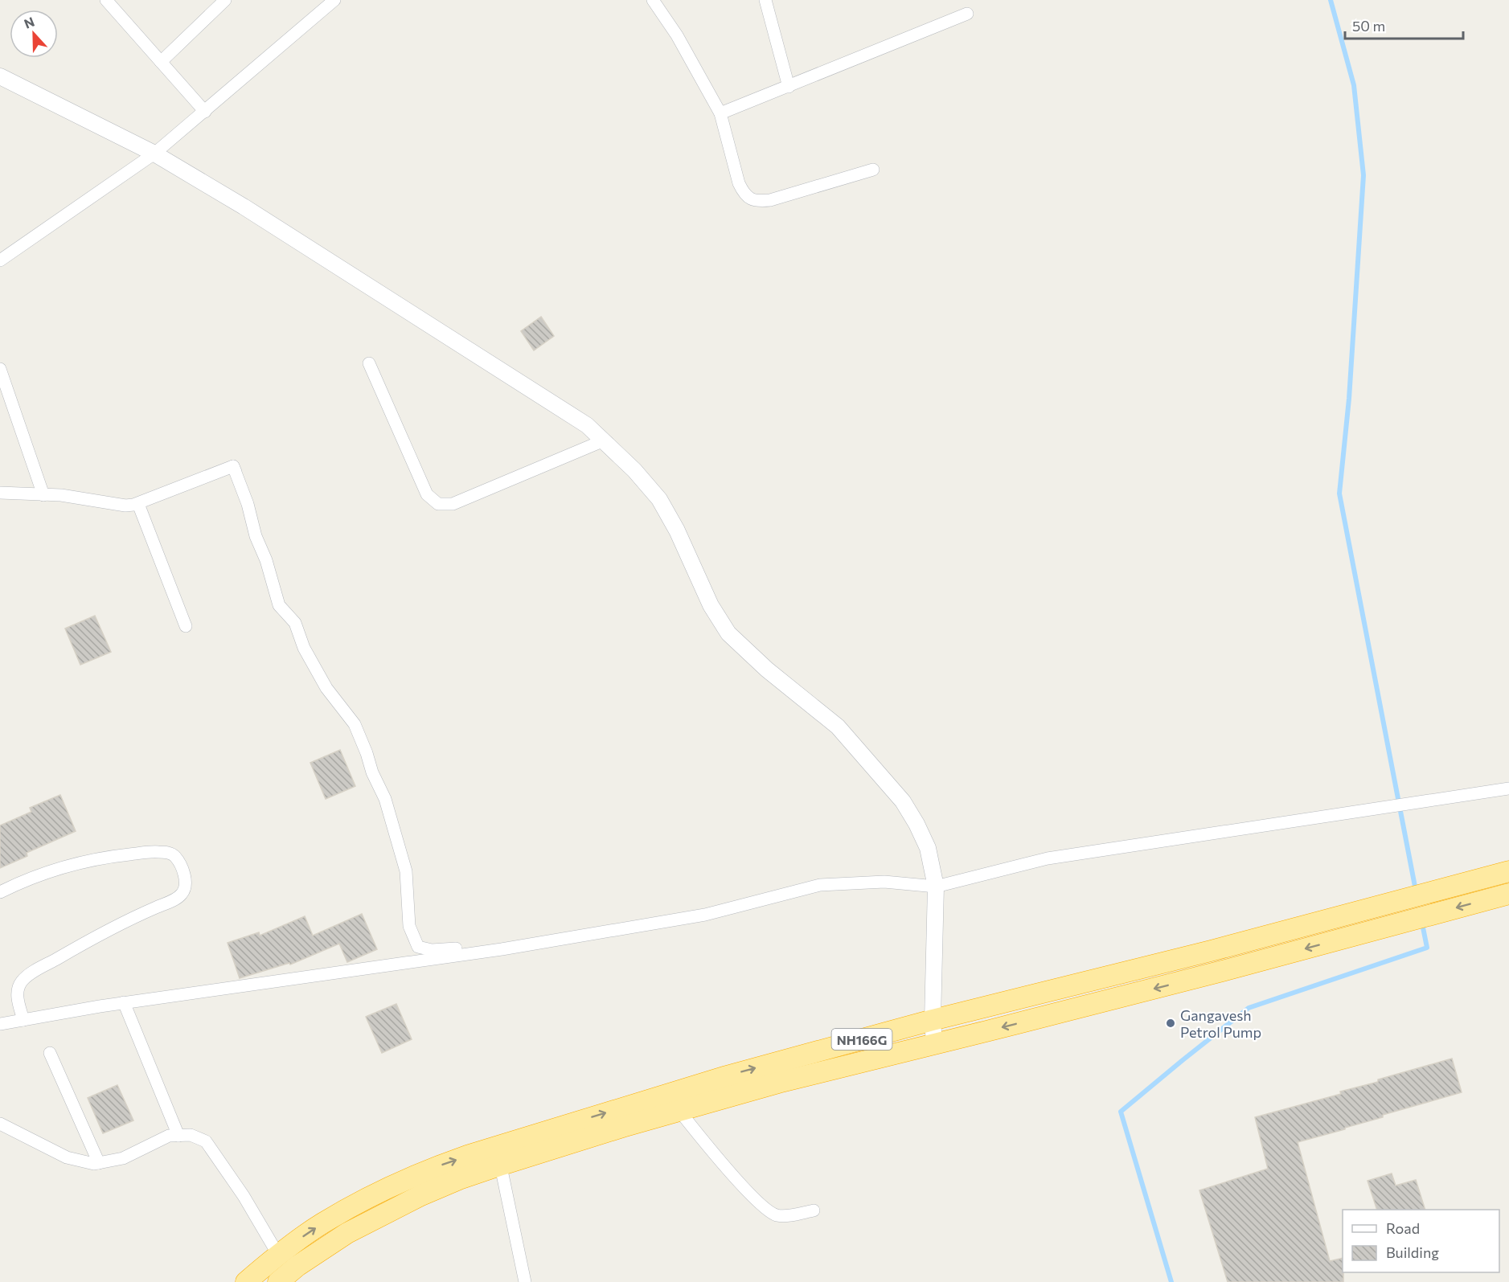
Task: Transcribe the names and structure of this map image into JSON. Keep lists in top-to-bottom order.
{
  "streets": {
    "highway": ["NH166G"]
  },
  "places": ["Gangavesh Petrol Pump"],
  "legend": ["Road", "Building"],
  "scale_bar": "50 m",
  "north": "top"
}
